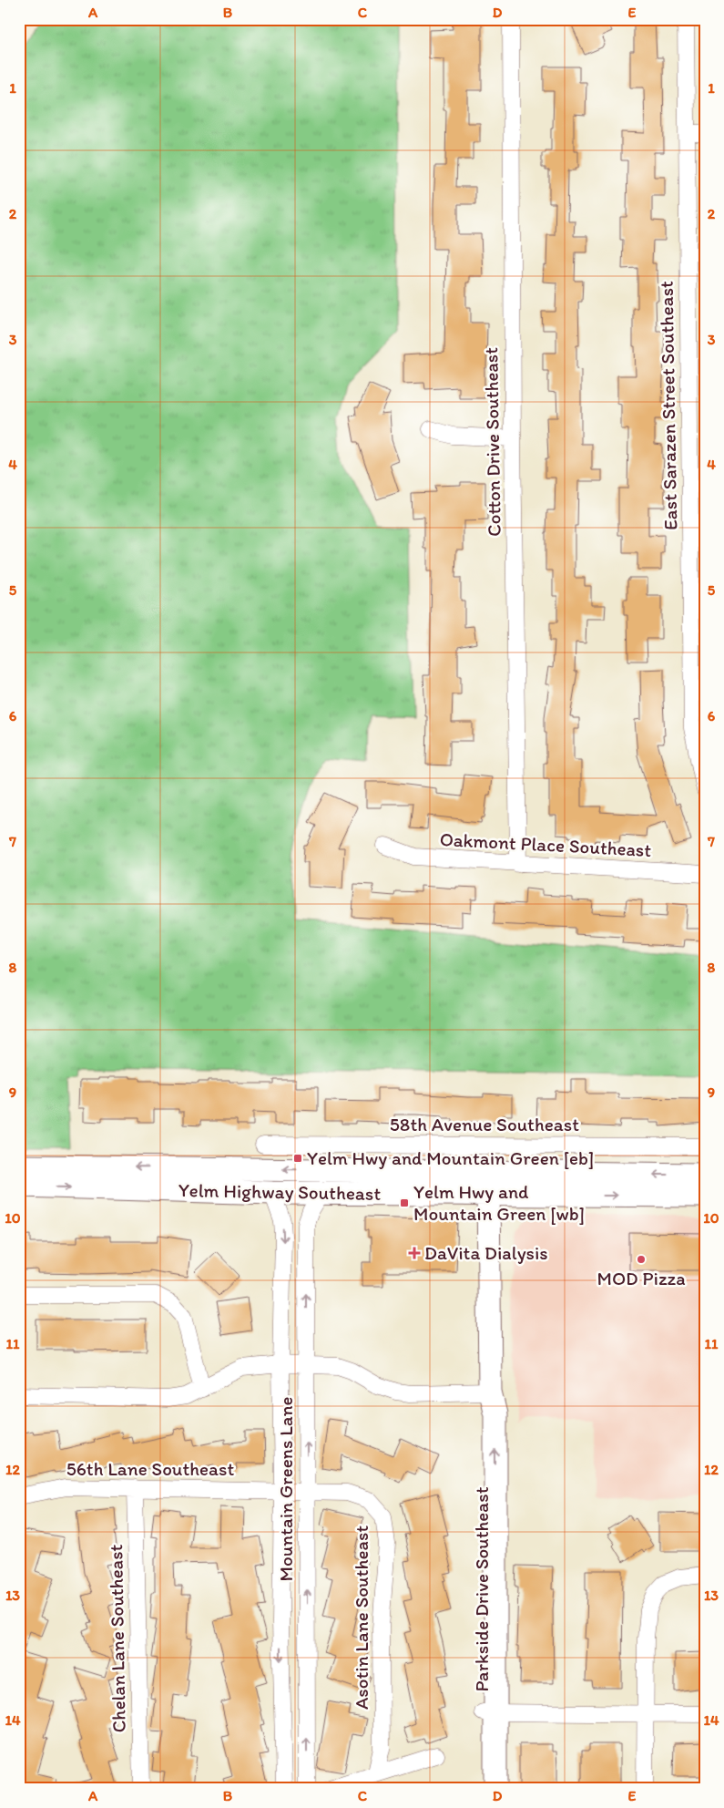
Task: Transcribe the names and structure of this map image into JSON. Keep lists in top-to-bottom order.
{
  "streets": {
    "main road": ["Yelm Highway Southeast", "Parkside Drive Southeast"],
    "street": [
      "East Sarazen Street Southeast",
      "Cotton Drive Southeast",
      "Oakmont Place Southeast",
      "58th Avenue Southeast",
      "56th Lane Southeast",
      "Mountain Greens Lane",
      "Asotin Lane Southeast",
      "Chelan Lane Southeast"
    ]
  },
  "crossings": [
    ["Cotton Drive Southeast", "Oakmont Place Southeast"],
    ["Yelm Highway Southeast", "Mountain Greens Lane"],
    ["Yelm Highway Southeast", "Parkside Drive Southeast"],
    ["56th Lane Southeast", "Mountain Greens Lane"],
    ["56th Lane Southeast", "Asotin Lane Southeast"],
    ["56th Lane Southeast", "Chelan Lane Southeast"],
    ["Mountain Greens Lane", "Asotin Lane Southeast"]
  ],
  "places": {
    "transit": ["Yelm Hwy and Mountain Green [eb]", "Yelm Hwy and Mountain Green [wb]"],
    "health": ["DaVita Dialysis"],
    "other": ["MOD Pizza"]
  },
  "grid": {
    "columns": [
      "A",
      "B",
      "C",
      "D",
      "E"
    ],
    "rows": [
      "1",
      "2",
      "3",
      "4",
      "5",
      "6",
      "7",
      "8",
      "9",
      "10",
      "11",
      "12",
      "13",
      "14"
    ]
  }
}
